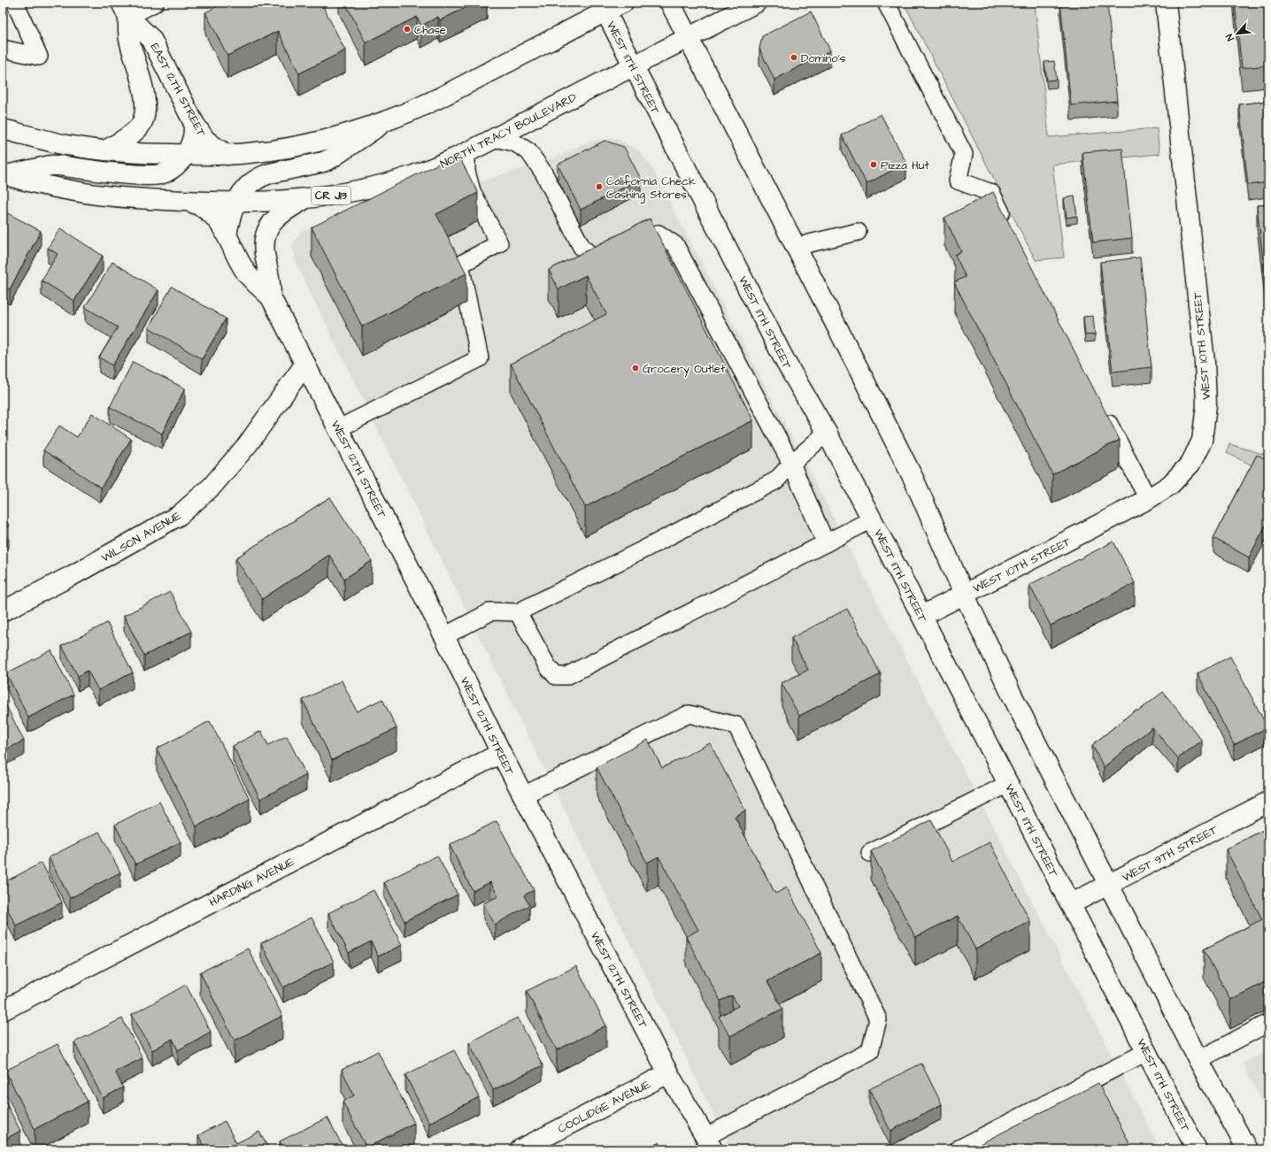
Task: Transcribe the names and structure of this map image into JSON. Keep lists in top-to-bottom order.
{
  "streets": {
    "main road": [
      "WEST 11TH STREET",
      "EAST 12TH STREET",
      "NORTH TRACY BOULEVARD",
      "CR J13",
      "WEST 10TH STREET",
      "WEST 12TH STREET",
      "WILSON AVENUE",
      "WEST 9TH STREET",
      "HARDING AVENUE",
      "COOLIDGE AVENUE"
    ]
  },
  "crossings": [
    ["WEST 11TH STREET", "NORTH TRACY BOULEVARD"],
    ["WEST 11TH STREET", "WEST 10TH STREET"],
    ["WEST 11TH STREET", "WEST 9TH STREET"],
    ["WEST 12TH STREET", "WILSON AVENUE"],
    ["WEST 12TH STREET", "HARDING AVENUE"],
    ["WEST 12TH STREET", "COOLIDGE AVENUE"]
  ],
  "places": [
    "Chase",
    "Domino's",
    "Pizza Hut",
    "California Check Cashing Stores",
    "Grocery Outlet"
  ],
  "north": "bottom left"
}
